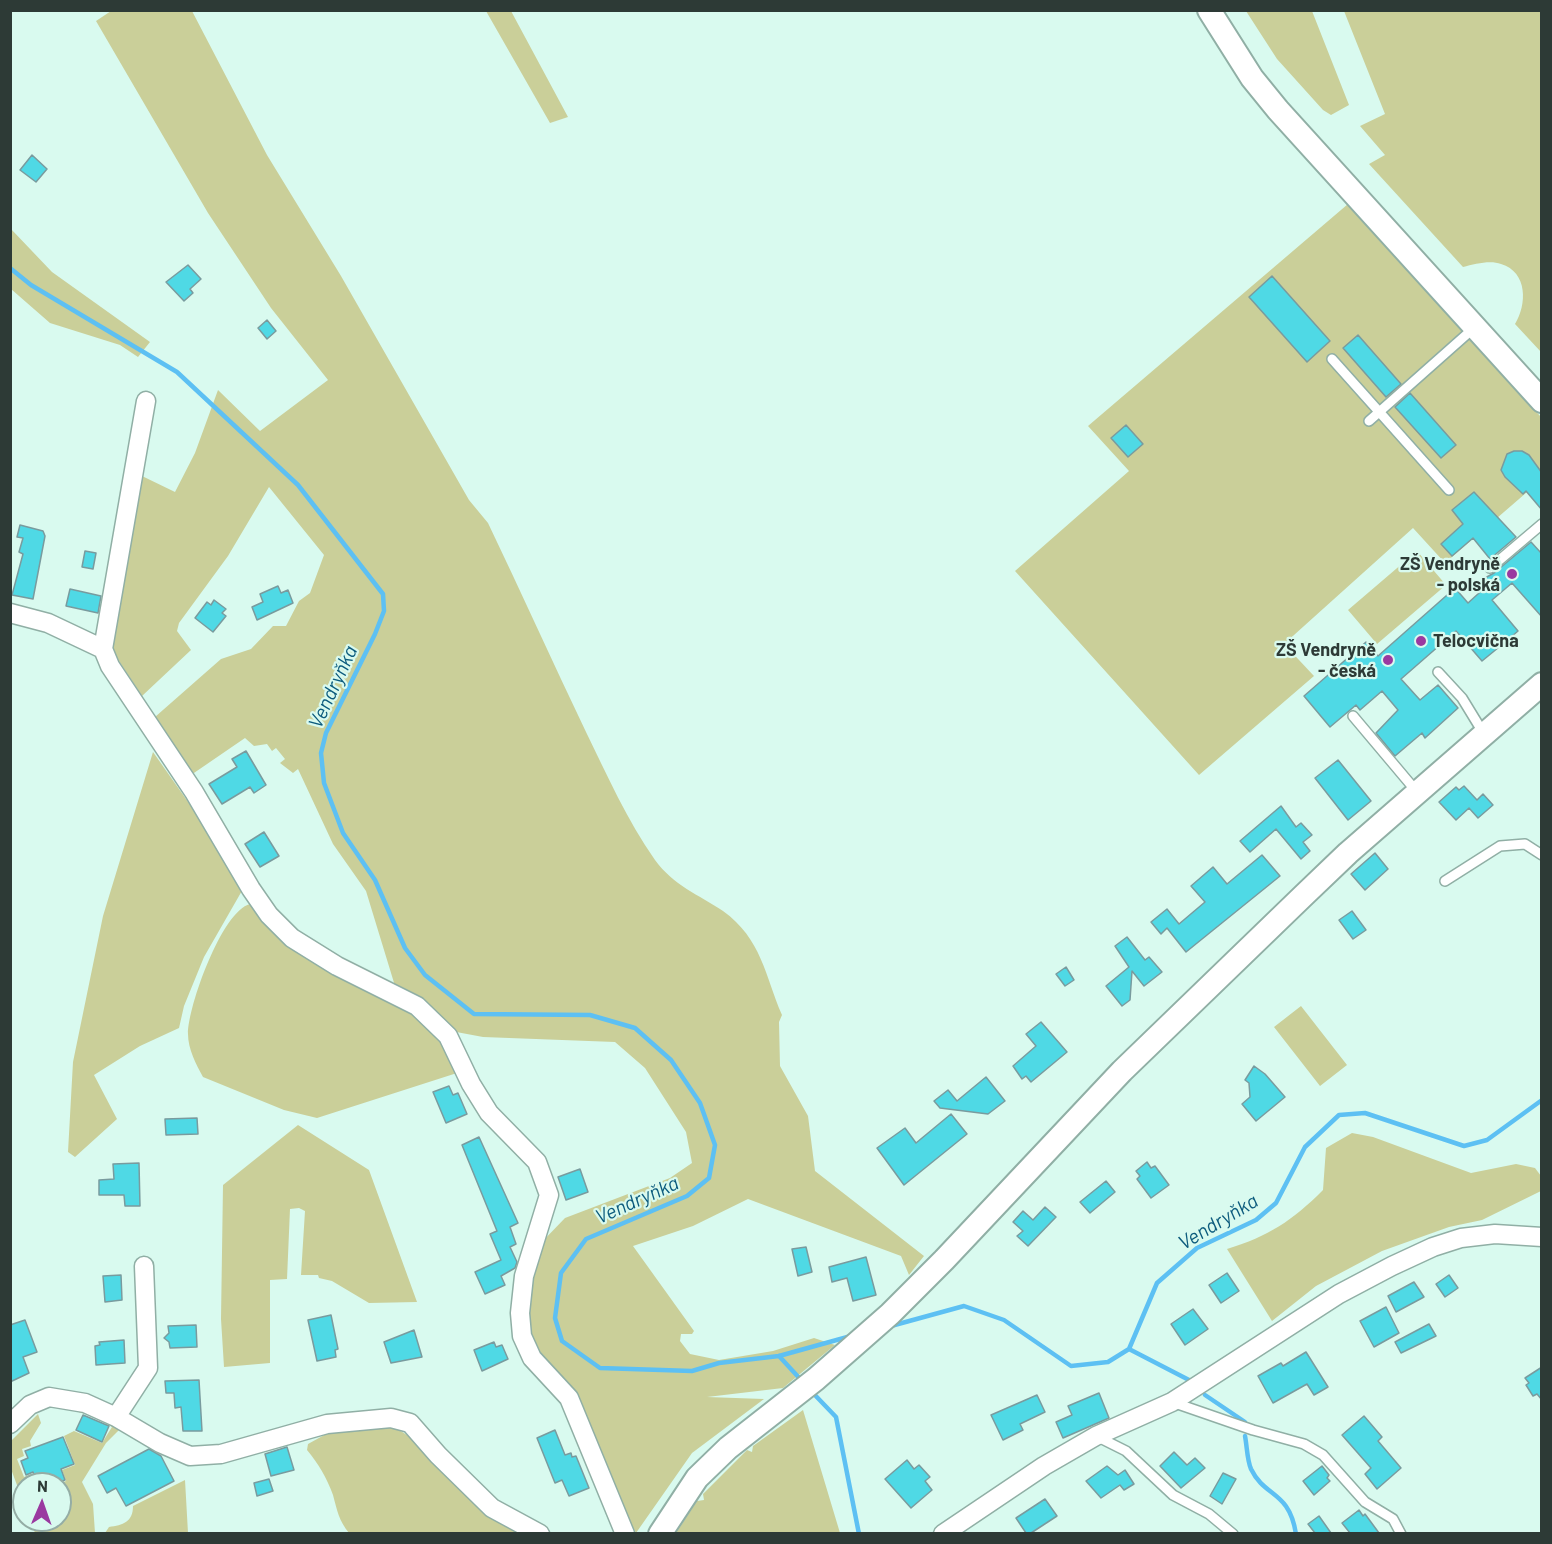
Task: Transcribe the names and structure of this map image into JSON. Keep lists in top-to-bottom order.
{
  "water": ["Vendryňka"],
  "places": ["ZŠ Vendryně - polská", "Telocvična", "ZŠ Vendryně - česká"],
  "north": "top"
}
